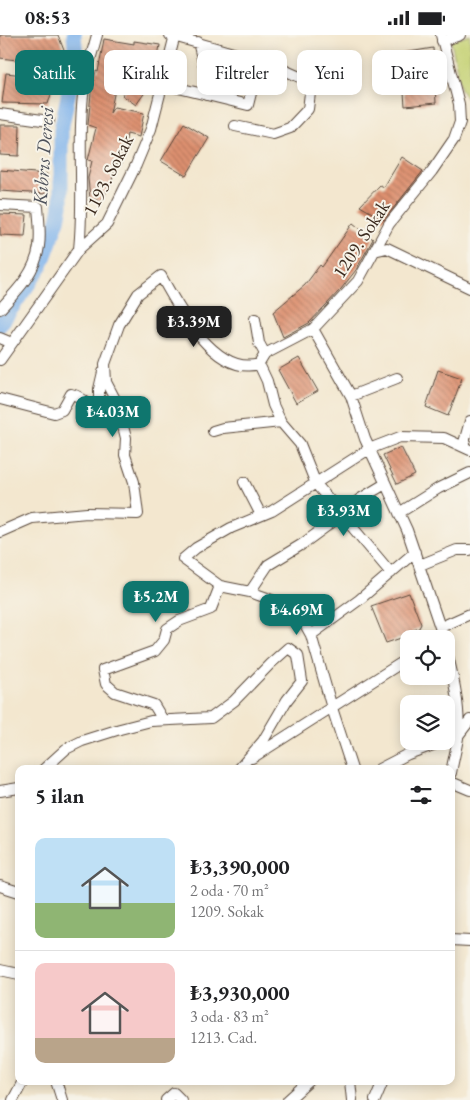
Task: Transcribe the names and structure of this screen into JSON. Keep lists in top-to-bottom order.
{
  "streets": {
    "street": ["1193. Sokak", "1209. Sokak"]
  },
  "water": ["Kıbrıs Deresi"],
  "page": {
    "status": "08:53",
    "chip": [
      "Satılık",
      "Kiralık",
      "Filtreler",
      "Yeni",
      "Daire"
    ],
    "price": [
      "₺3.39M",
      "₺4.03M",
      "₺3.93M",
      "₺5.2M",
      "₺4.69M"
    ],
    "heading": "5 ilan",
    "list": [
      {
        "name": "₺3,390,000",
        "note": "2 oda · 70 m² · 1209. Sokak"
      },
      {
        "name": "₺3,930,000",
        "note": "3 oda · 83 m² · 1213. Cad."
      }
    ]
  }
}
